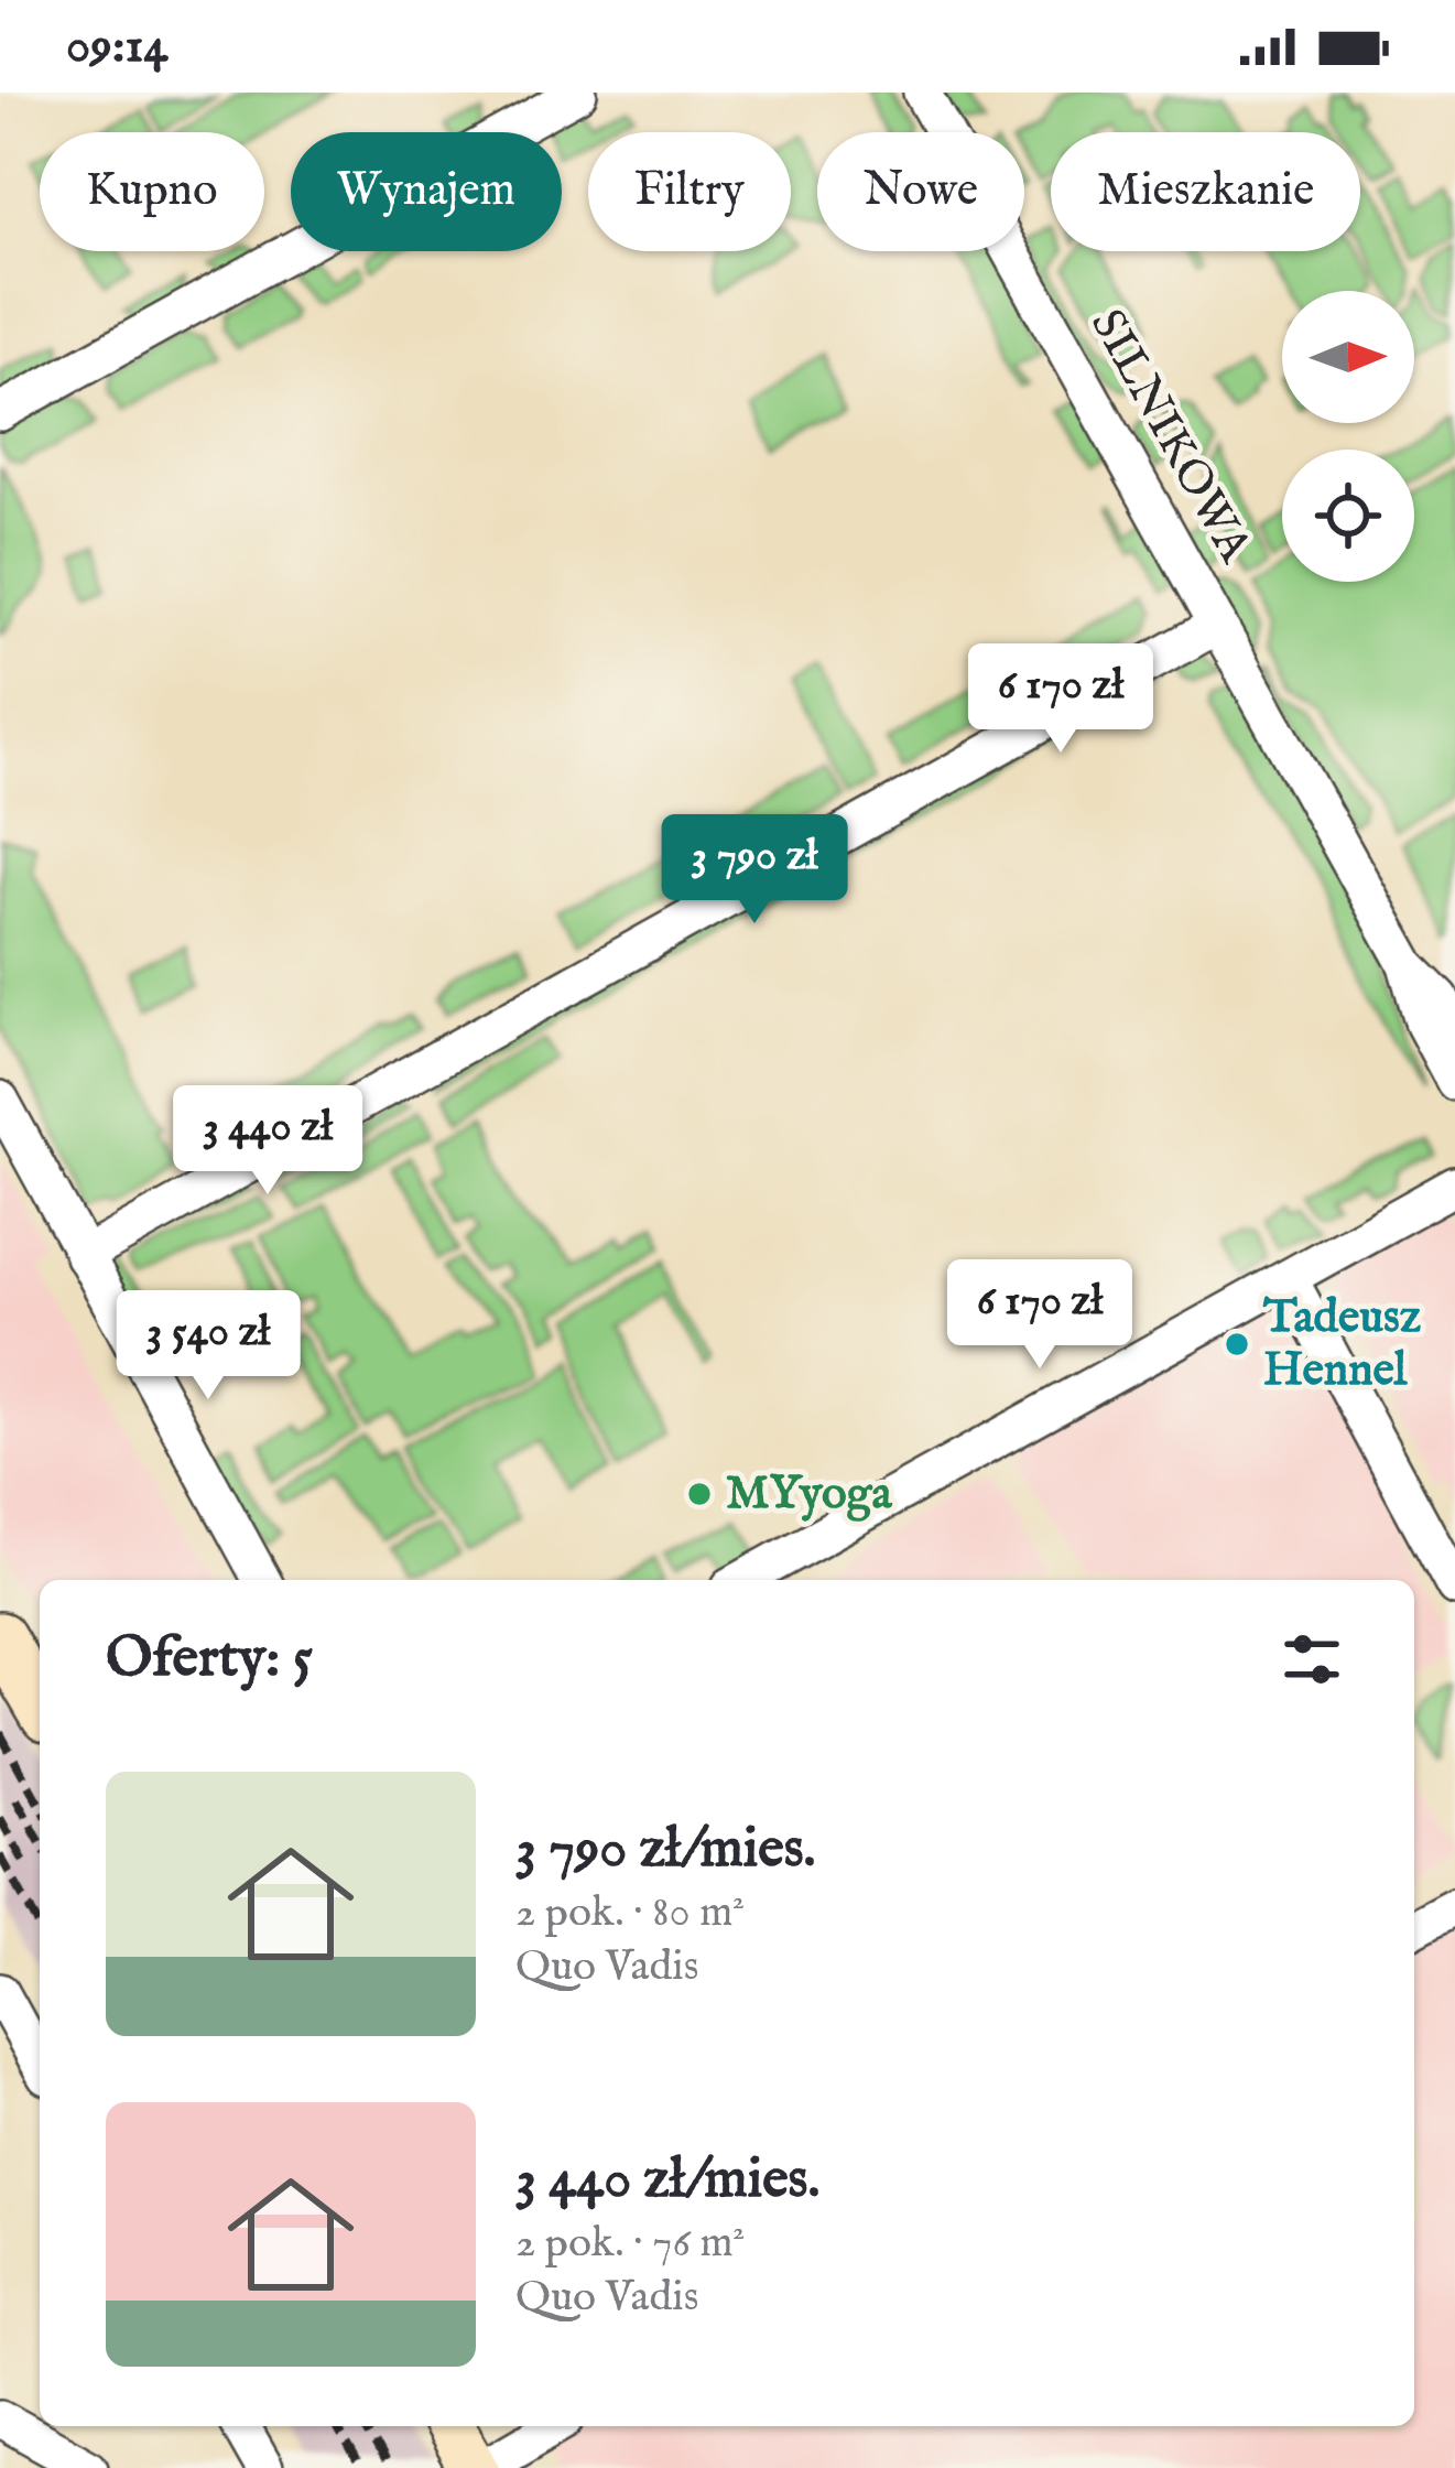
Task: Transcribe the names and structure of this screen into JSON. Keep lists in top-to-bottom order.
{
  "streets": {
    "street": ["SILNIKOWA"]
  },
  "places": ["Tadeusz Hennel", "MYyoga"],
  "north": "right",
  "page": {
    "status": "09:14",
    "chip": [
      "Kupno",
      "Wynajem",
      "Filtry",
      "Nowe",
      "Mieszkanie"
    ],
    "price": [
      "6 170 zł",
      "3 790 zł",
      "3 440 zł",
      "6 170 zł",
      "3 540 zł"
    ],
    "heading": "Oferty: 5",
    "list": [
      {
        "name": "3 790 zł/mies.",
        "note": "2 pok. · 80 m² · Quo Vadis"
      },
      {
        "name": "3 440 zł/mies.",
        "note": "2 pok. · 76 m² · Quo Vadis"
      }
    ]
  }
}
